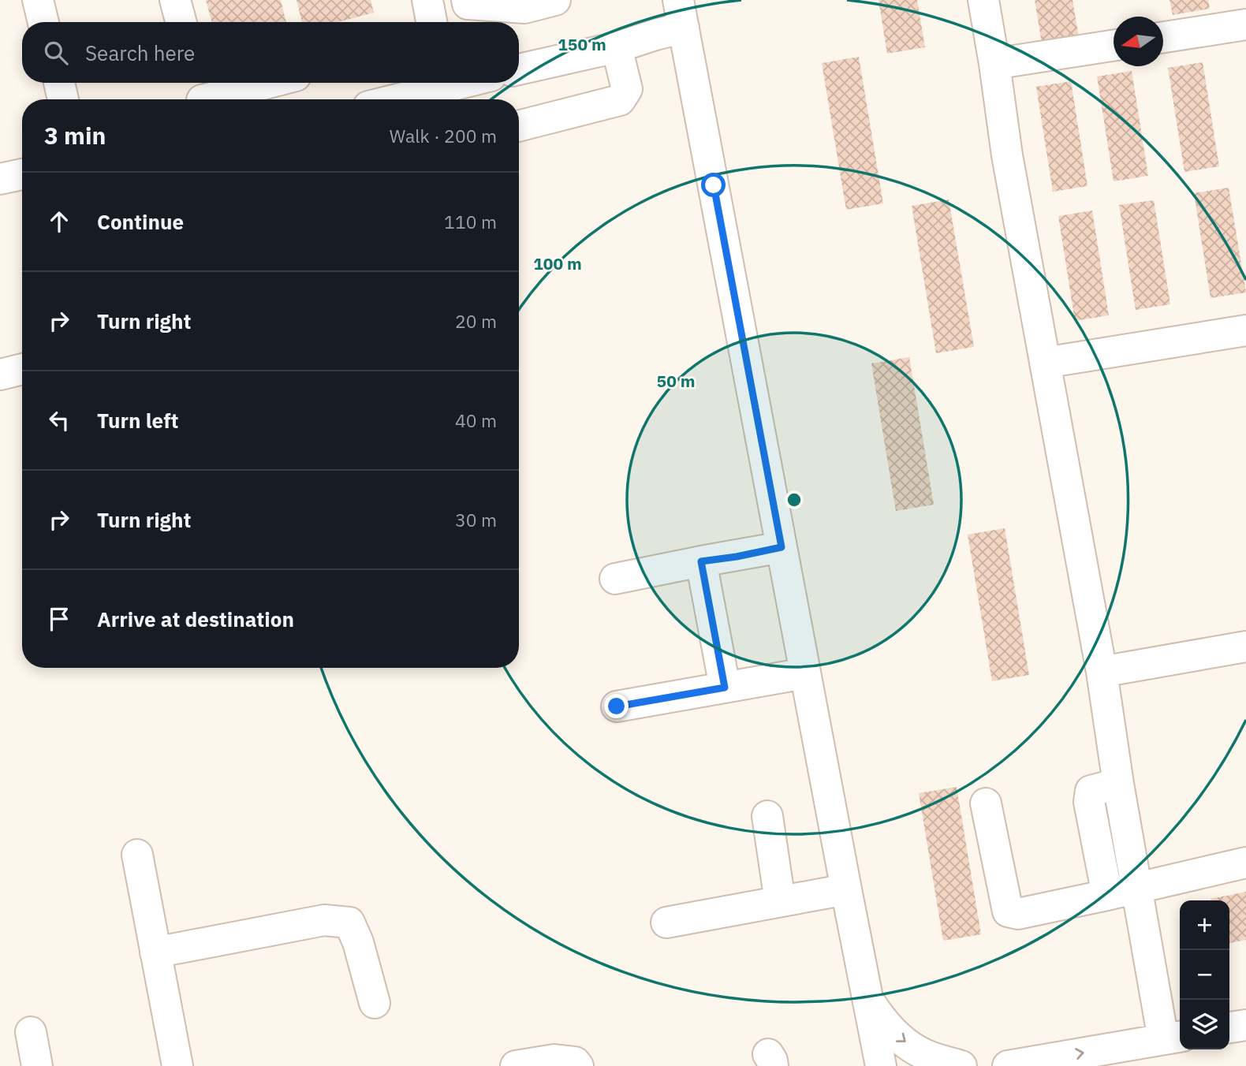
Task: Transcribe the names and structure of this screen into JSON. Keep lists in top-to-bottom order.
{
  "north": "left",
  "page": {
    "search": "Search here",
    "heading": ["3 min", "Walk · 200 m"],
    "list": [
      ["Continue", "110 m"],
      ["Turn right", "20 m"],
      ["Turn left", "40 m"],
      ["Turn right", "30 m"],
      "Arrive at destination"
    ],
    "map_buttons": ["+", "−"]
  },
  "rings": ["150 m", "100 m", "50 m"]
}
